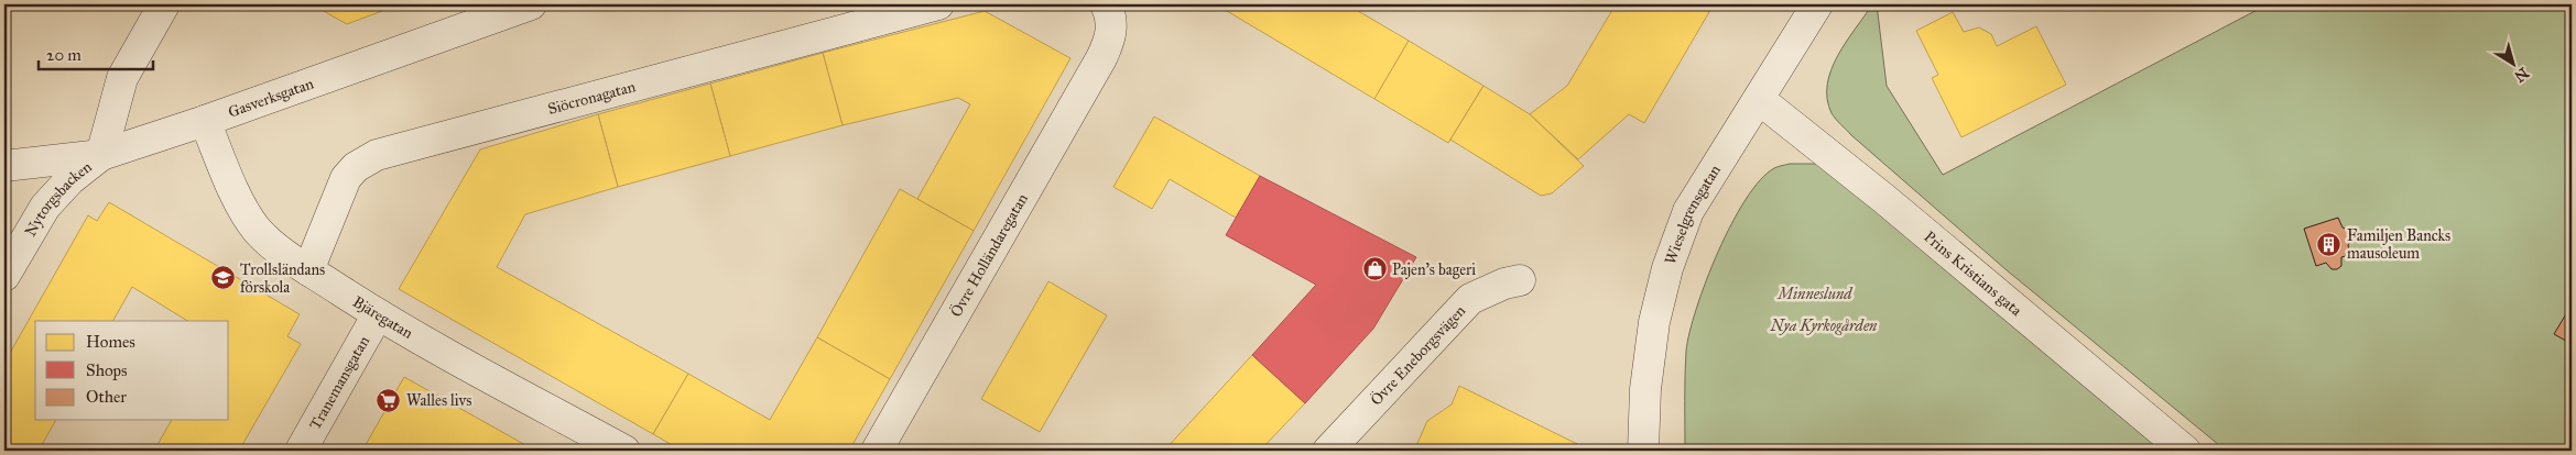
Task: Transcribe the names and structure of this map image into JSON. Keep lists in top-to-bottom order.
{
  "streets": {
    "street": [
      "Siöcronagatan",
      "Gasverksgatan",
      "Nytorgsbacken",
      "Wieselgrensgatan",
      "Övre Holländaregatan",
      "Prins Kristians gata",
      "Bjäregatan",
      "Övre Eneborgsvägen",
      "Tranemansgatan"
    ]
  },
  "crossings": [
    ["Siöcronagatan", "Bjäregatan"],
    ["Gasverksgatan", "Nytorgsbacken"],
    ["Gasverksgatan", "Bjäregatan"],
    ["Wieselgrensgatan", "Prins Kristians gata"],
    ["Bjäregatan", "Tranemansgatan"]
  ],
  "parks": ["Minneslund", "Nya Kyrkogården"],
  "places": {
    "building": ["Familjen Bancks mausoleum"],
    "shop": ["Pajen's bageri"],
    "school or university": ["Trollsländans förskola"],
    "supermarket": ["Walles livs"]
  },
  "legend": ["Homes", "Shops", "Other"],
  "scale_bar": "20 m",
  "north": "bottom right"
}
